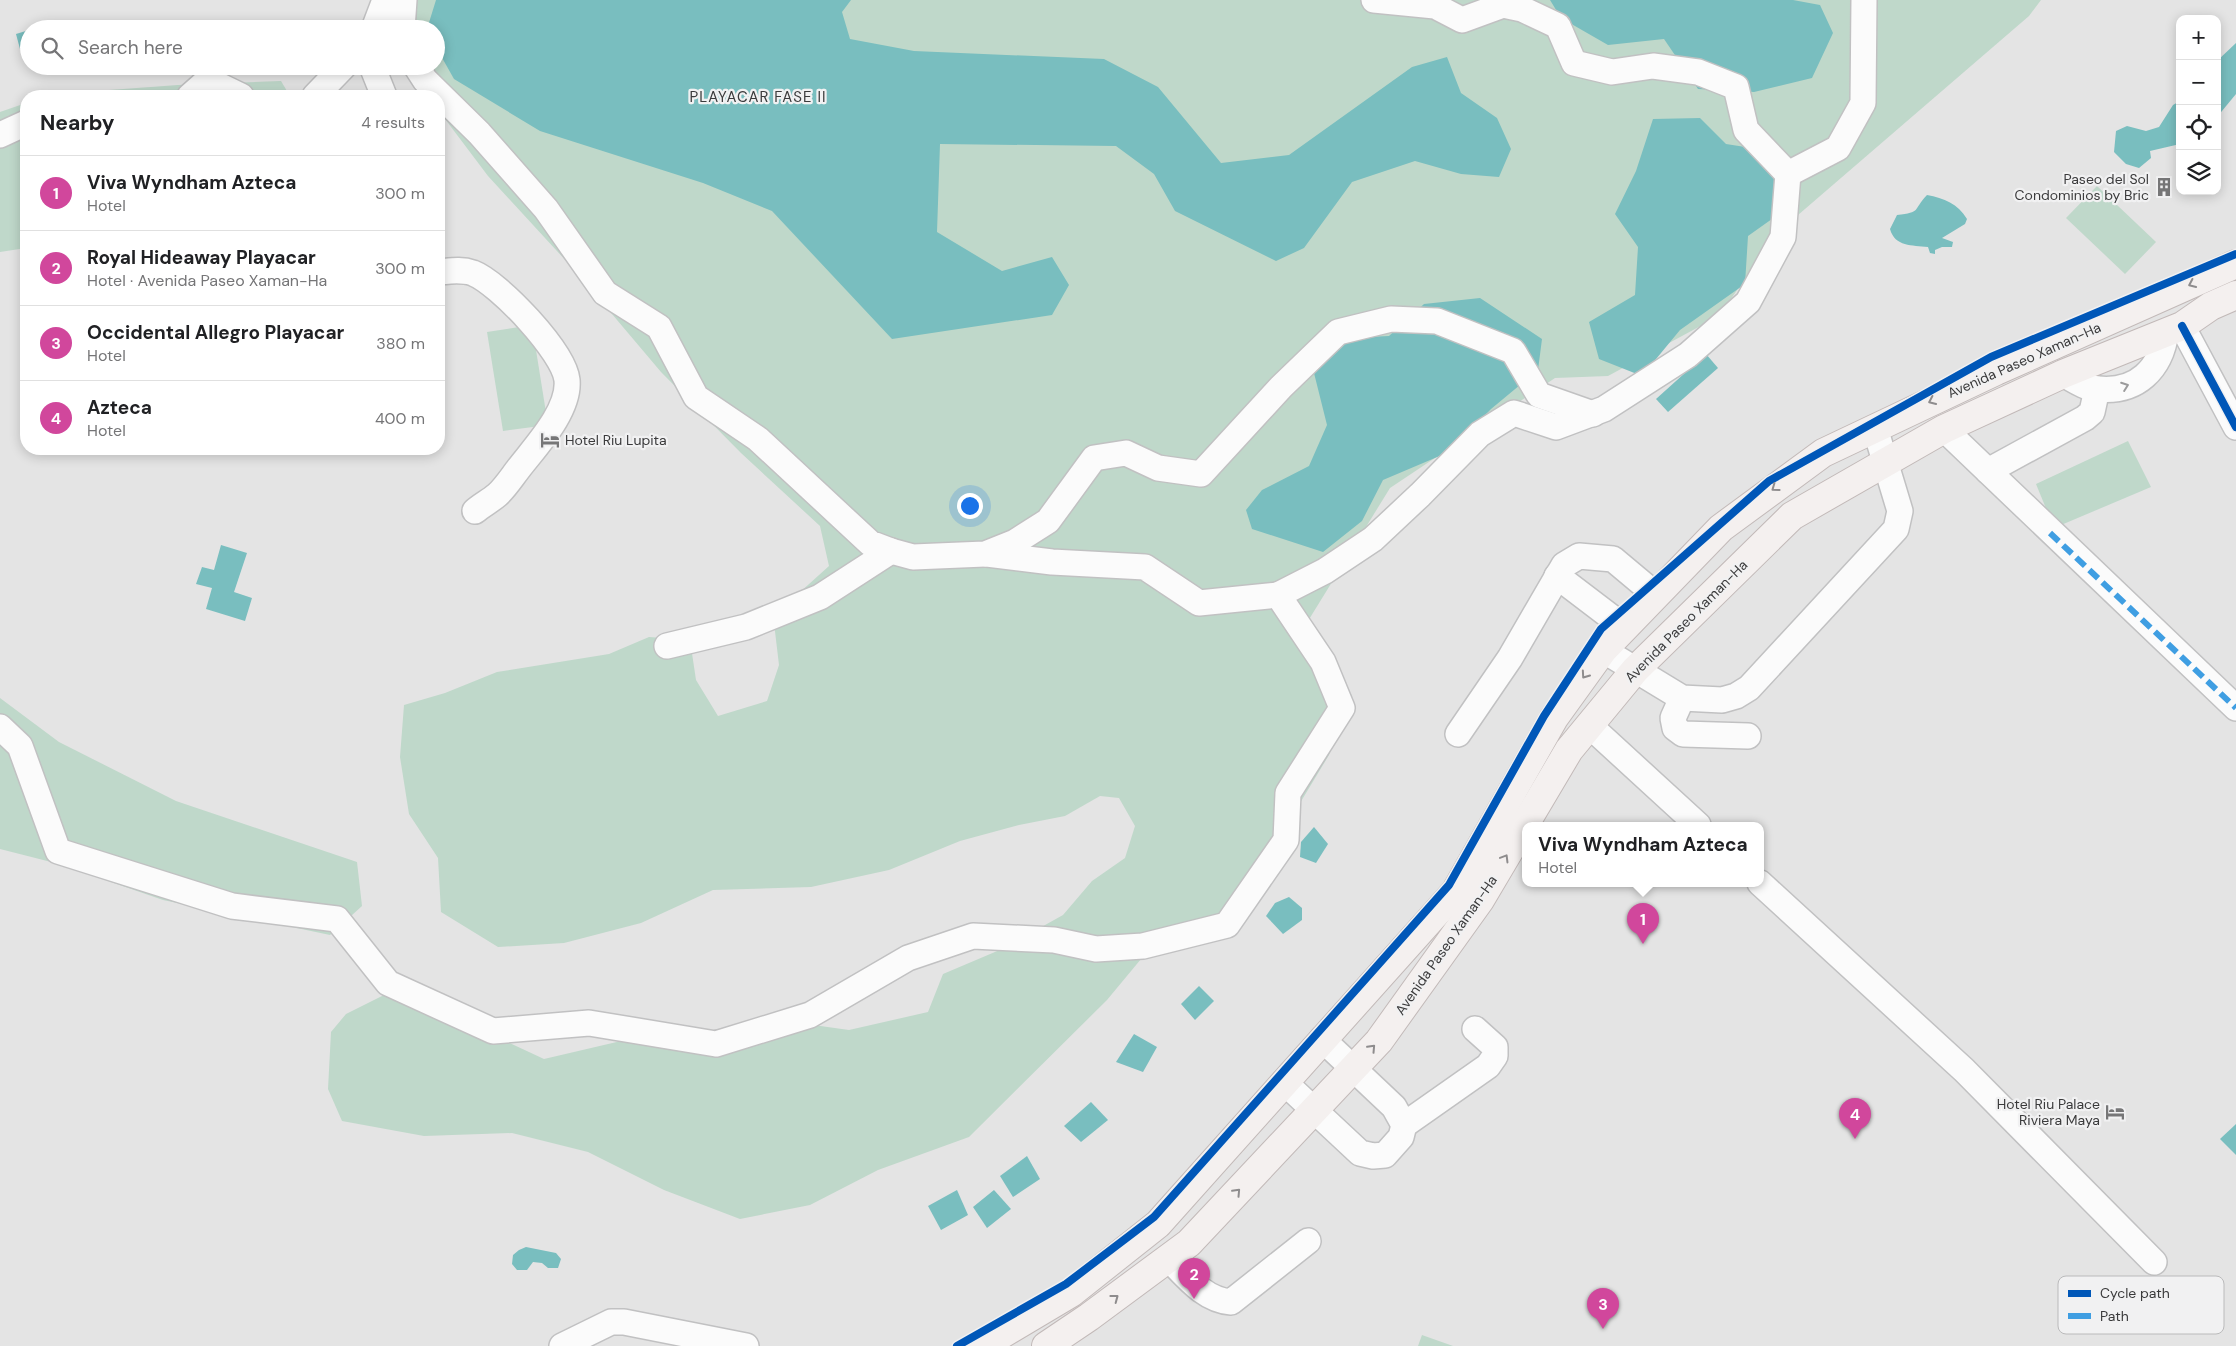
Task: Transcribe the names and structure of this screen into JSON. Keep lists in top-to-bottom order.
{
  "streets": {
    "main road": ["Avenida Paseo Xaman-Ha"]
  },
  "districts": ["PLAYACAR FASE II"],
  "places": {
    "building": ["Paseo del Sol Condominios by Bric"],
    "hotel": ["Hotel Riu Lupita", "Hotel Riu Palace Riviera Maya"]
  },
  "legend": ["Cycle path", "Path"],
  "page": {
    "map_buttons": ["+", "−"],
    "search": "Search here",
    "heading": ["Nearby", "4 results"],
    "list": [
      {
        "mark": "1",
        "name": "Viva Wyndham Azteca",
        "note": "Hotel",
        "value": "300 m"
      },
      {
        "mark": "2",
        "name": "Royal Hideaway Playacar",
        "note": "Hotel · Avenida Paseo Xaman-Ha",
        "value": "300 m"
      },
      {
        "mark": "3",
        "name": "Occidental Allegro Playacar",
        "note": "Hotel",
        "value": "380 m"
      },
      {
        "mark": "4",
        "name": "Azteca",
        "note": "Hotel",
        "value": "400 m"
      }
    ],
    "popup": ["Viva Wyndham Azteca", "Hotel"],
    "pins": [
      "1",
      "4",
      "2",
      "3"
    ]
  }
}
